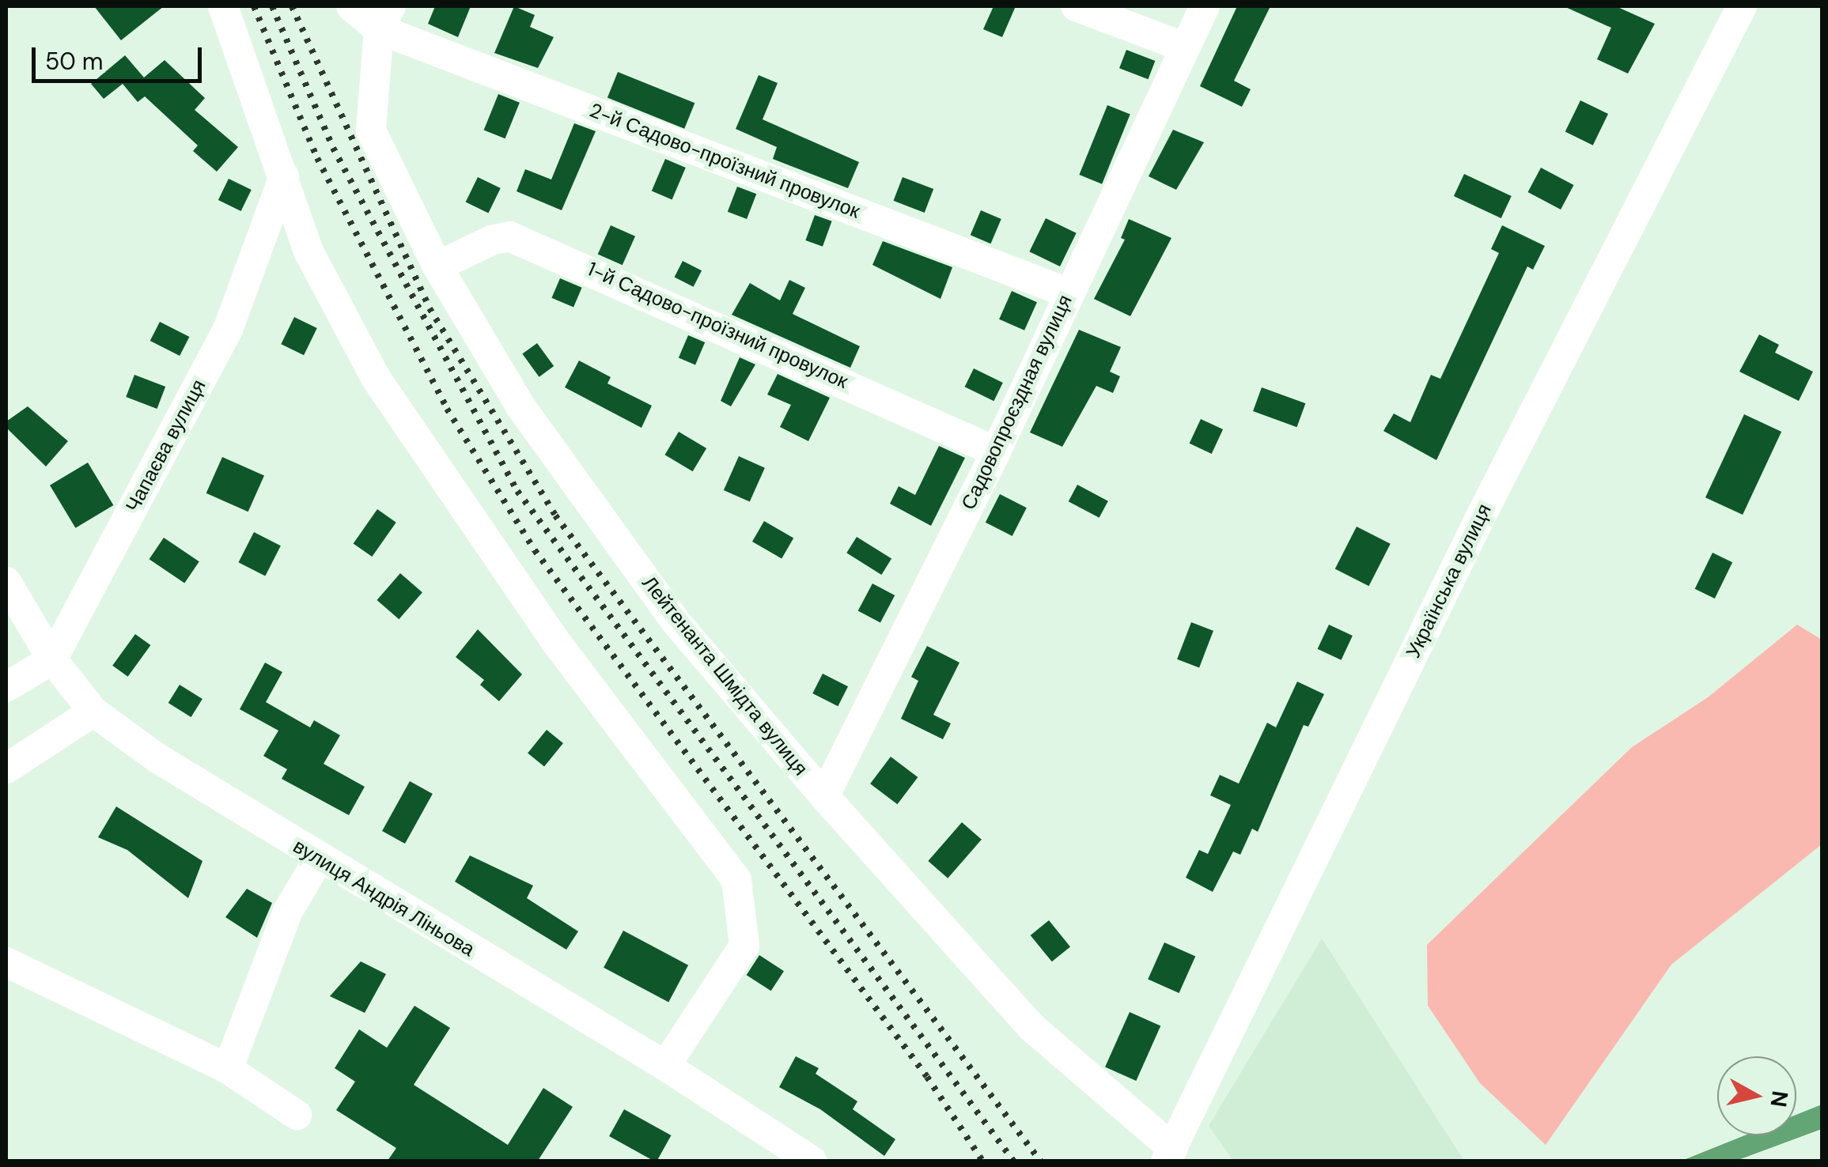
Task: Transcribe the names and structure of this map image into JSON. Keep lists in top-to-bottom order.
{
  "streets": {
    "street": [
      "2-й Садово-проїзний провулок",
      "1-й Садово-проїзний провулок",
      "Садовопроєздная вулиця",
      "Чапаєва вулиця",
      "Українська вулиця",
      "Лейтенанта Шмідта вулиця",
      "вулиця Андрія Ліньова"
    ]
  },
  "crossings": [
    ["2-й Садово-проїзний провулок", "Садовопроєздная вулиця"],
    ["2-й Садово-проїзний провулок", "Лейтенанта Шмідта вулиця"],
    ["1-й Садово-проїзний провулок", "Садовопроєздная вулиця"],
    ["1-й Садово-проїзний провулок", "Лейтенанта Шмідта вулиця"],
    ["Садовопроєздная вулиця", "Лейтенанта Шмідта вулиця"],
    ["Чапаєва вулиця", "вулиця Андрія Ліньова"],
    ["Українська вулиця", "Лейтенанта Шмідта вулиця"]
  ],
  "scale_bar": "50 m",
  "north": "right"
}
